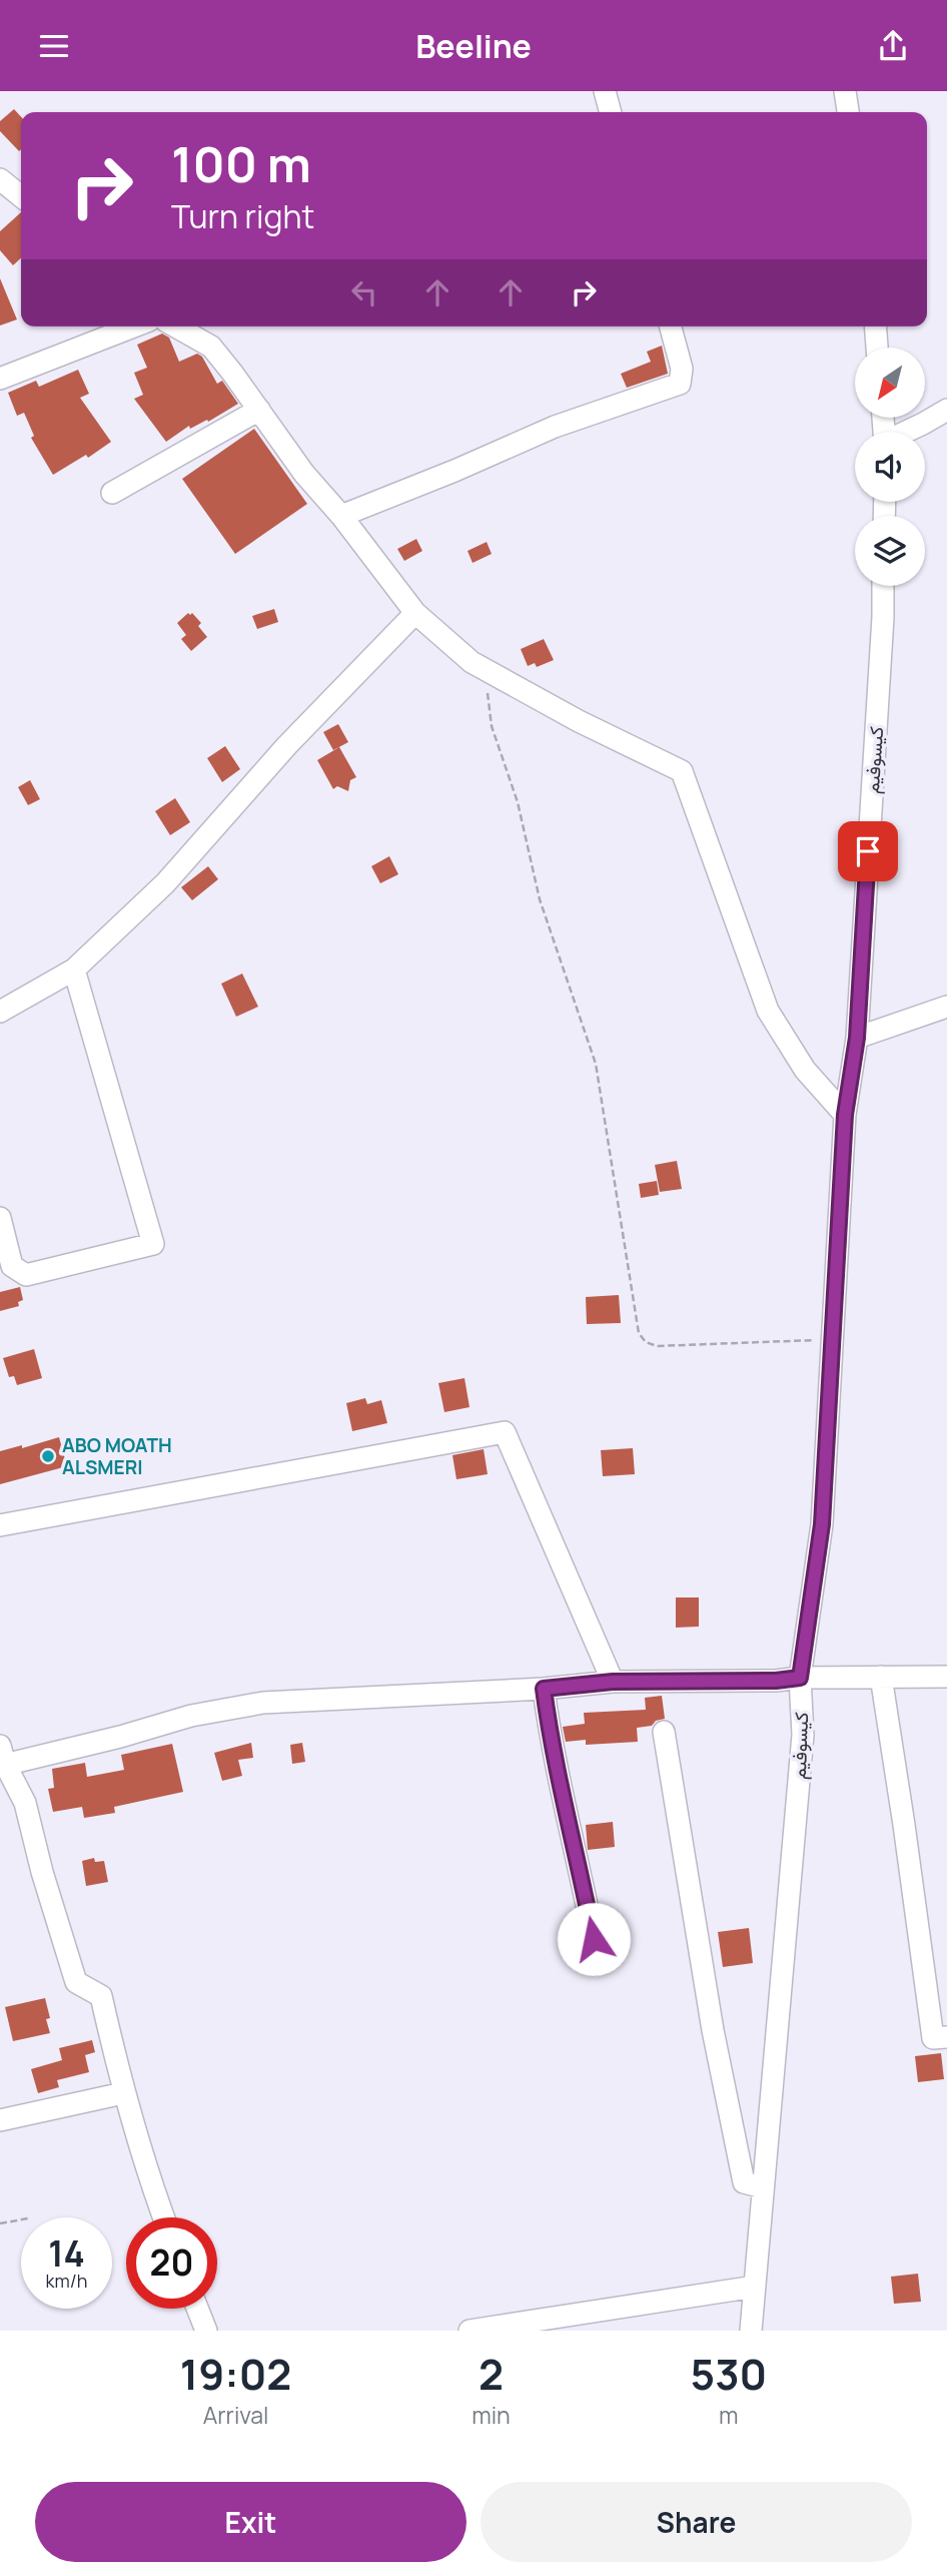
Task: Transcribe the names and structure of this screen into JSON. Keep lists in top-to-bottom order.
{
  "streets": {
    "street": ["كيسوفيم"]
  },
  "places": ["ABO MOATH ALSMERI"],
  "north": "bottom left",
  "page": {
    "header": "Beeline",
    "turn": ["100 m", "Turn right"],
    "speed": "14 km/h",
    "limit": "20",
    "eta": [
      "19:02",
      "Arrival",
      "2",
      "min",
      "530",
      "m"
    ],
    "buttons": ["Exit", "Share"]
  }
}
